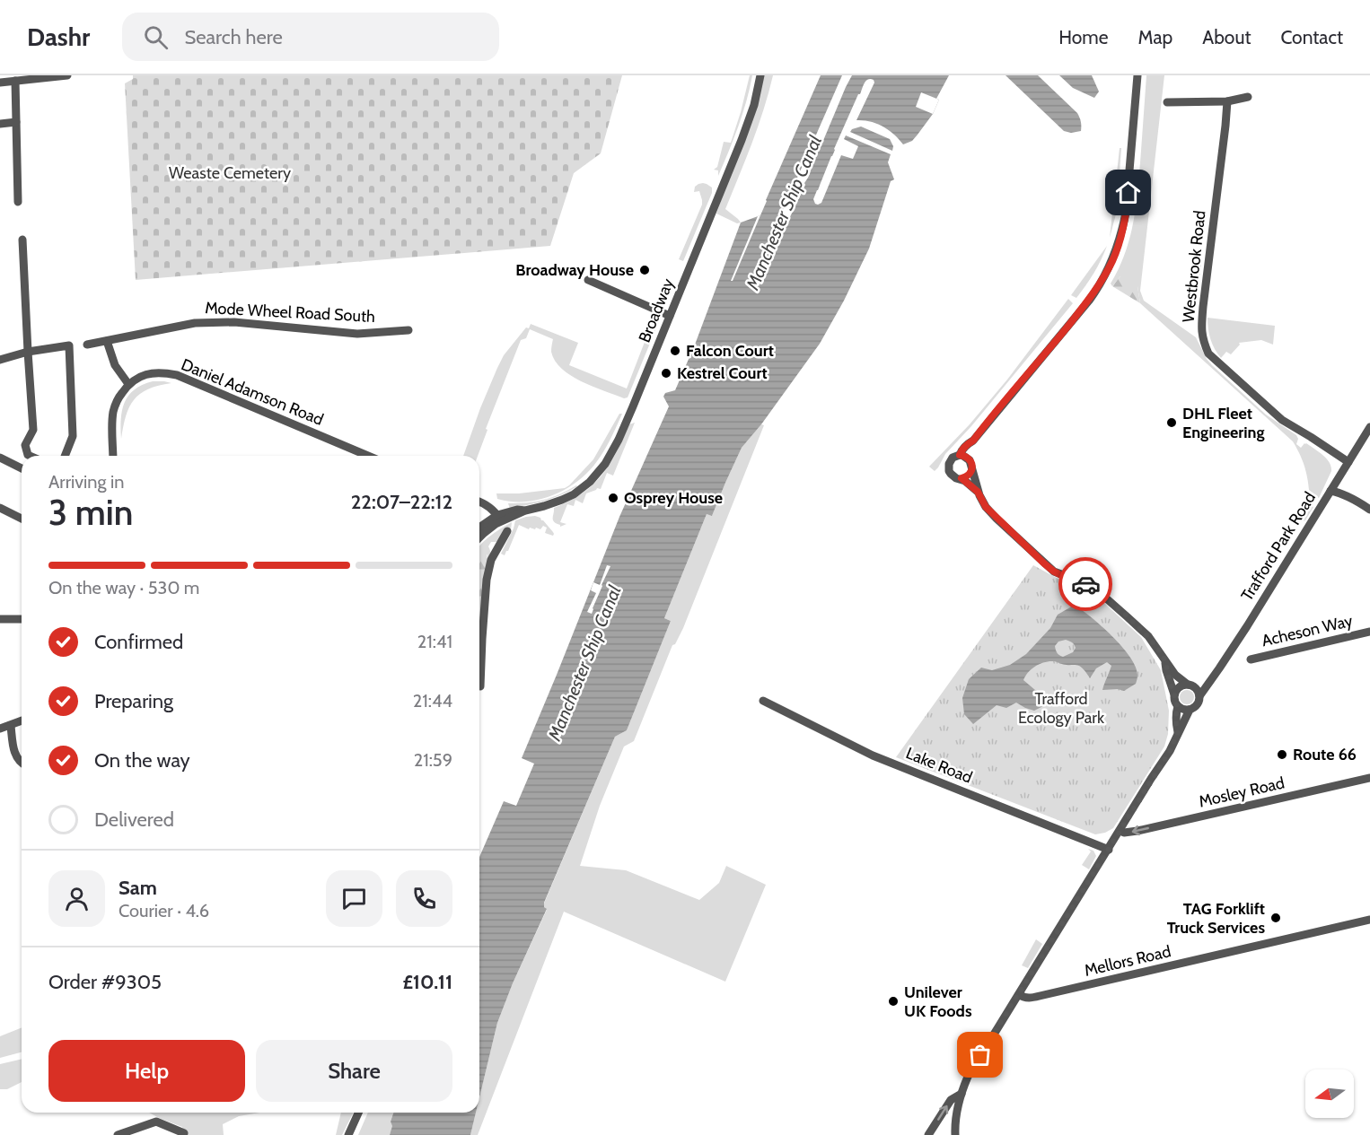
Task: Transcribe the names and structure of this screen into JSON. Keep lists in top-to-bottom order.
{
  "streets": {
    "street": [
      "Westbrook Road",
      "Broadway",
      "Mode Wheel Road South",
      "Daniel Adamson Road",
      "Trafford Park Road",
      "Acheson Way",
      "Lake Road",
      "Mosley Road",
      "Mellors Road"
    ]
  },
  "crossings": [
    ["Westbrook Road", "Trafford Park Road"]
  ],
  "one_way": ["Mosley Road"],
  "water": ["Manchester Ship Canal"],
  "parks": ["Weaste Cemetery", "Trafford Ecology Park"],
  "places": [
    "Broadway House",
    "Falcon Court",
    "Kestrel Court",
    "DHL Fleet Engineering",
    "Osprey House",
    "Route 66",
    "TAG Forklift Truck Services",
    "Unilever UK Foods"
  ],
  "north": "left",
  "page": {
    "header": "Dashr",
    "search": "Search here",
    "nav": [
      "Home",
      "Map",
      "About",
      "Contact"
    ],
    "heading": ["3 min", "Arriving in", "22:07–22:12"],
    "panel": [
      "Sam",
      "Courier · 4.6",
      "Order #9305",
      "£10.11"
    ],
    "bar": "On the way · 530 m",
    "list": [
      ["Confirmed", "21:41"],
      ["Preparing", "21:44"],
      ["On the way", "21:59"],
      "Delivered"
    ],
    "buttons": ["Help", "Share"]
  }
}
